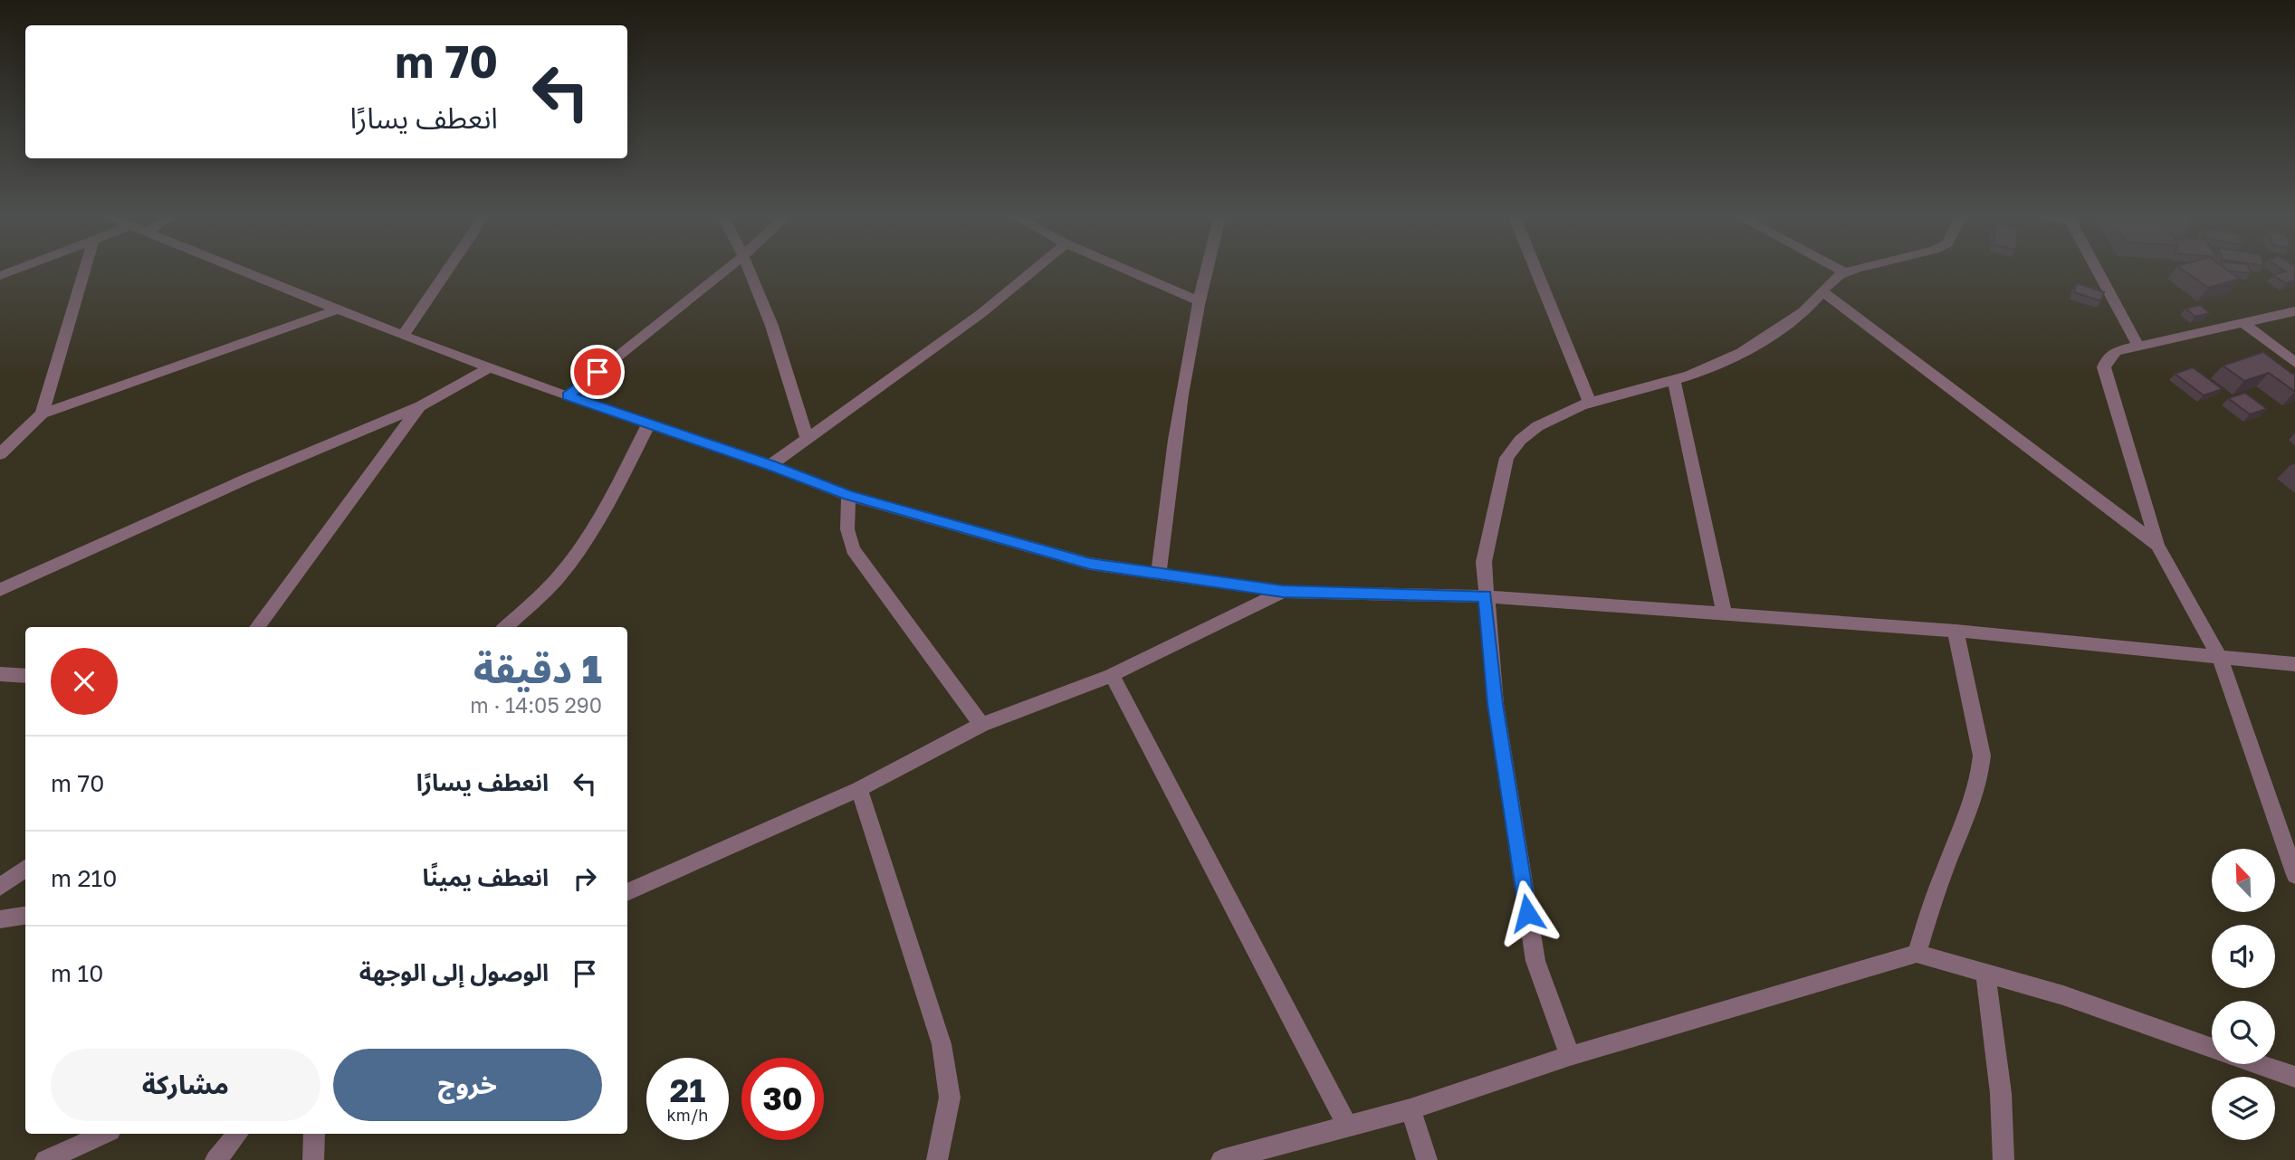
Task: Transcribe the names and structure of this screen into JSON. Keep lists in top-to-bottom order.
{
  "north": "top left",
  "page": {
    "turn": ["70 m", "انعطف يسارًا"],
    "heading": ["1 دقيقة", "290 m · 14:05"],
    "list": [
      {
        "name": "انعطف يسارًا",
        "value": "70 m"
      },
      {
        "name": "انعطف يمينًا",
        "value": "210 m"
      },
      {
        "name": "الوصول إلى الوجهة",
        "value": "10 m"
      }
    ],
    "buttons": ["خروج", "مشاركة"],
    "speed": "21 km/h",
    "limit": "30"
  }
}
